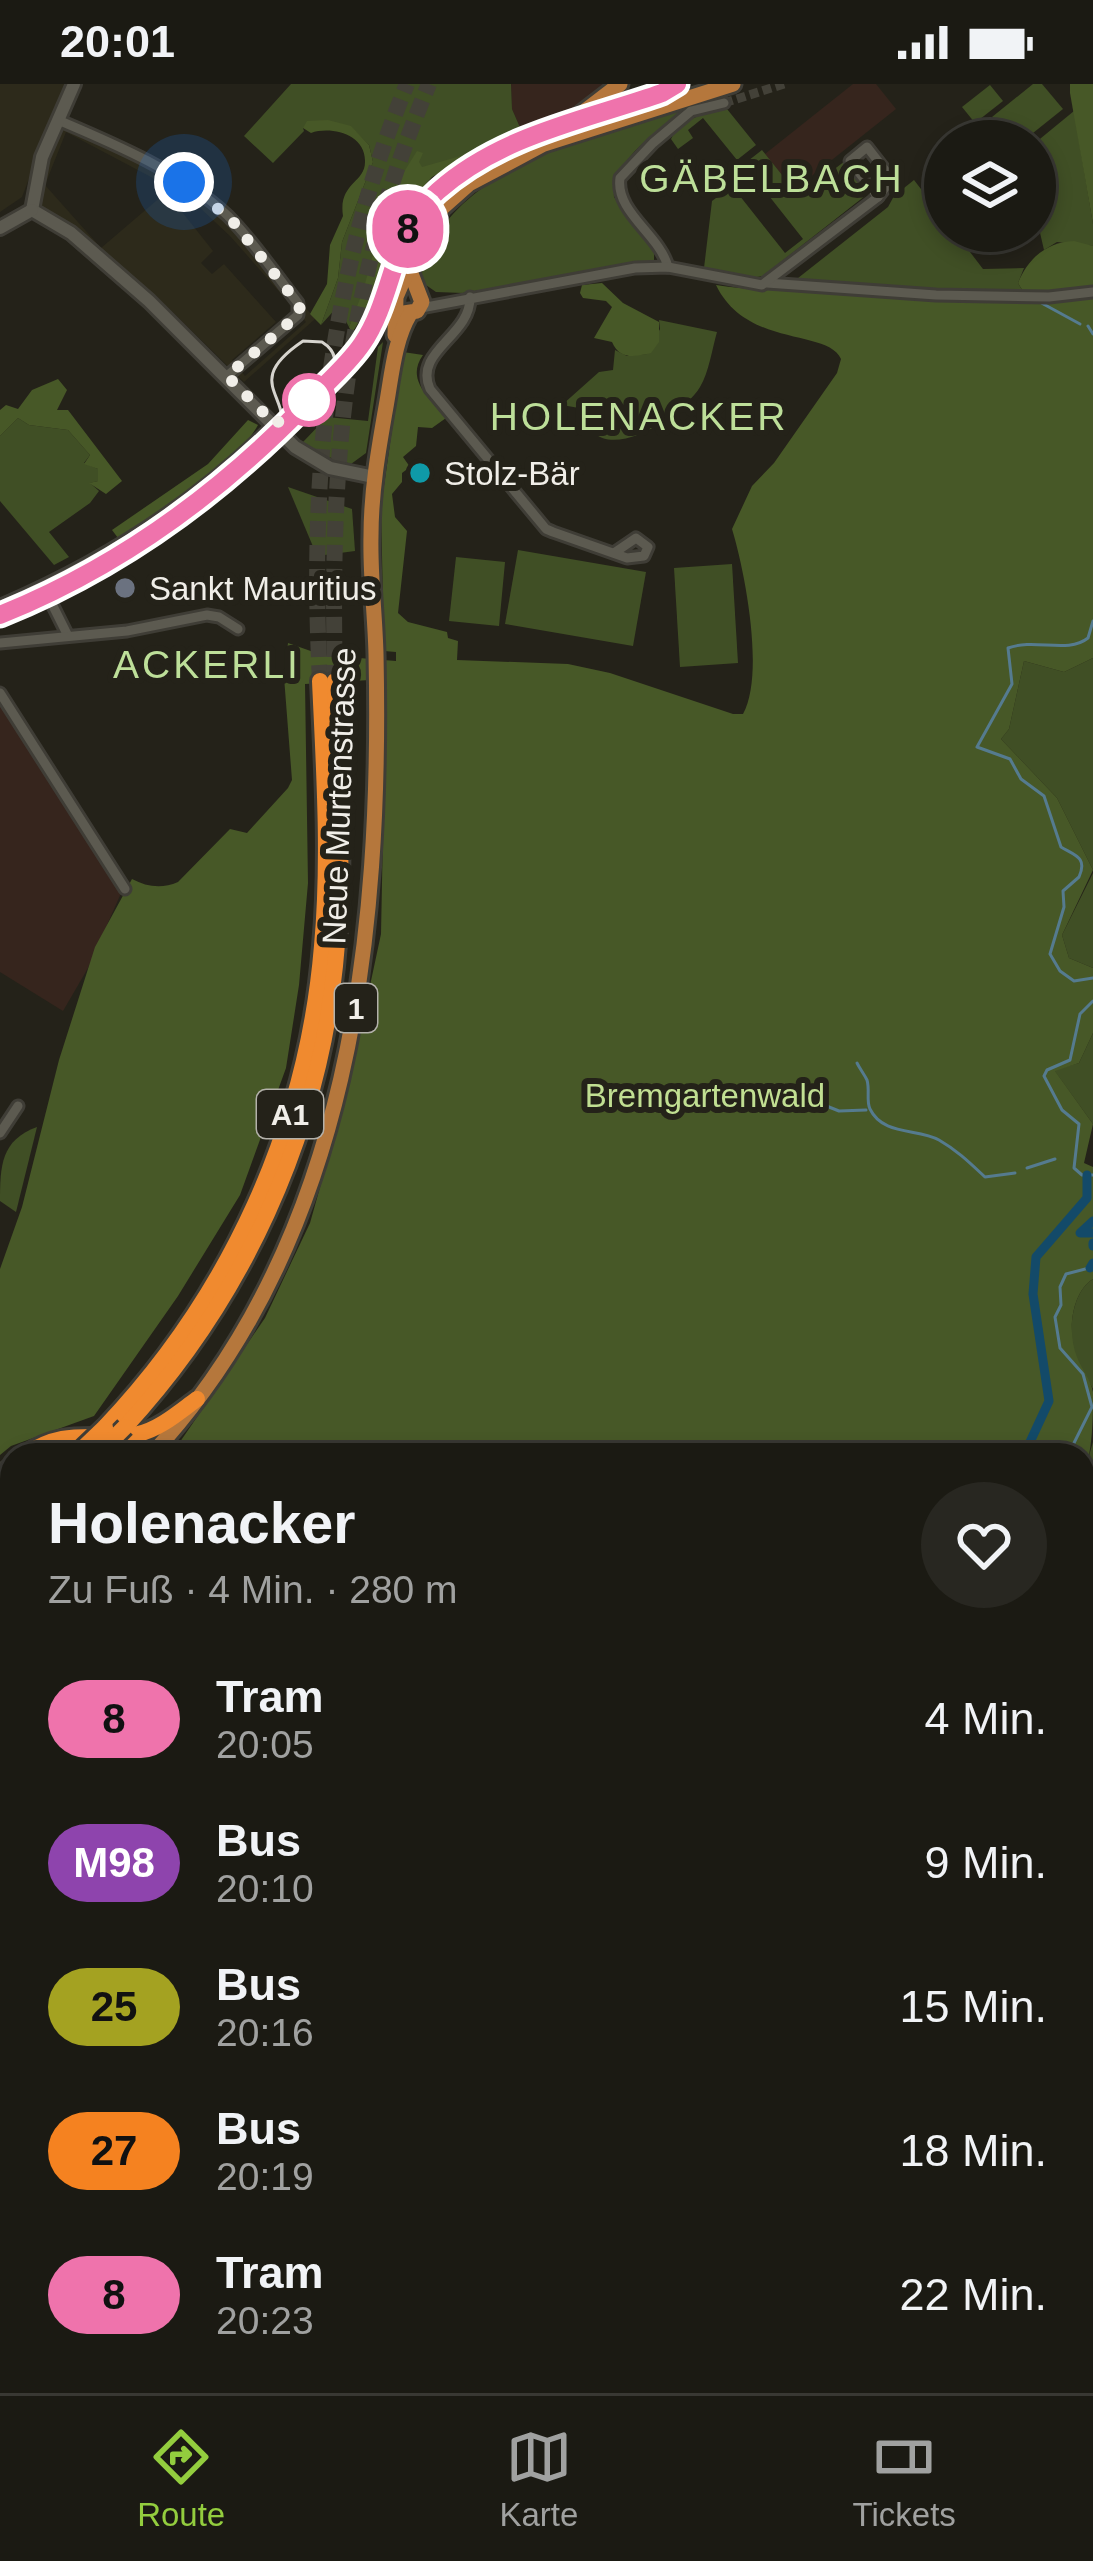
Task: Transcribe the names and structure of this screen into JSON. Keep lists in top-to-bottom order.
{
  "streets": {
    "highway": ["A1"],
    "main road": ["Neue Murtenstrasse", "1"]
  },
  "crossings": [
    ["Neue Murtenstrasse", "1"]
  ],
  "districts": ["GÄBELBACH", "HOLENACKER", "ACKERLI"],
  "parks": ["Bremgartenwald"],
  "places": ["Stolz-Bär", "Sankt Mauritius"],
  "lines": ["tram line 8"],
  "page": {
    "status": "20:01",
    "on_map": "8",
    "heading": ["Holenacker", "Zu Fuß · 4 Min. · 280 m"],
    "list": [
      {
        "mark": "8",
        "name": "Tram",
        "note": "20:05",
        "value": "4 Min."
      },
      {
        "mark": "M98",
        "name": "Bus",
        "note": "20:10",
        "value": "9 Min."
      },
      {
        "mark": "25",
        "name": "Bus",
        "note": "20:16",
        "value": "15 Min."
      },
      {
        "mark": "27",
        "name": "Bus",
        "note": "20:19",
        "value": "18 Min."
      },
      {
        "mark": "8",
        "name": "Tram",
        "note": "20:23",
        "value": "22 Min."
      }
    ],
    "tabs": ["Route", "Karte", "Tickets"]
  }
}
